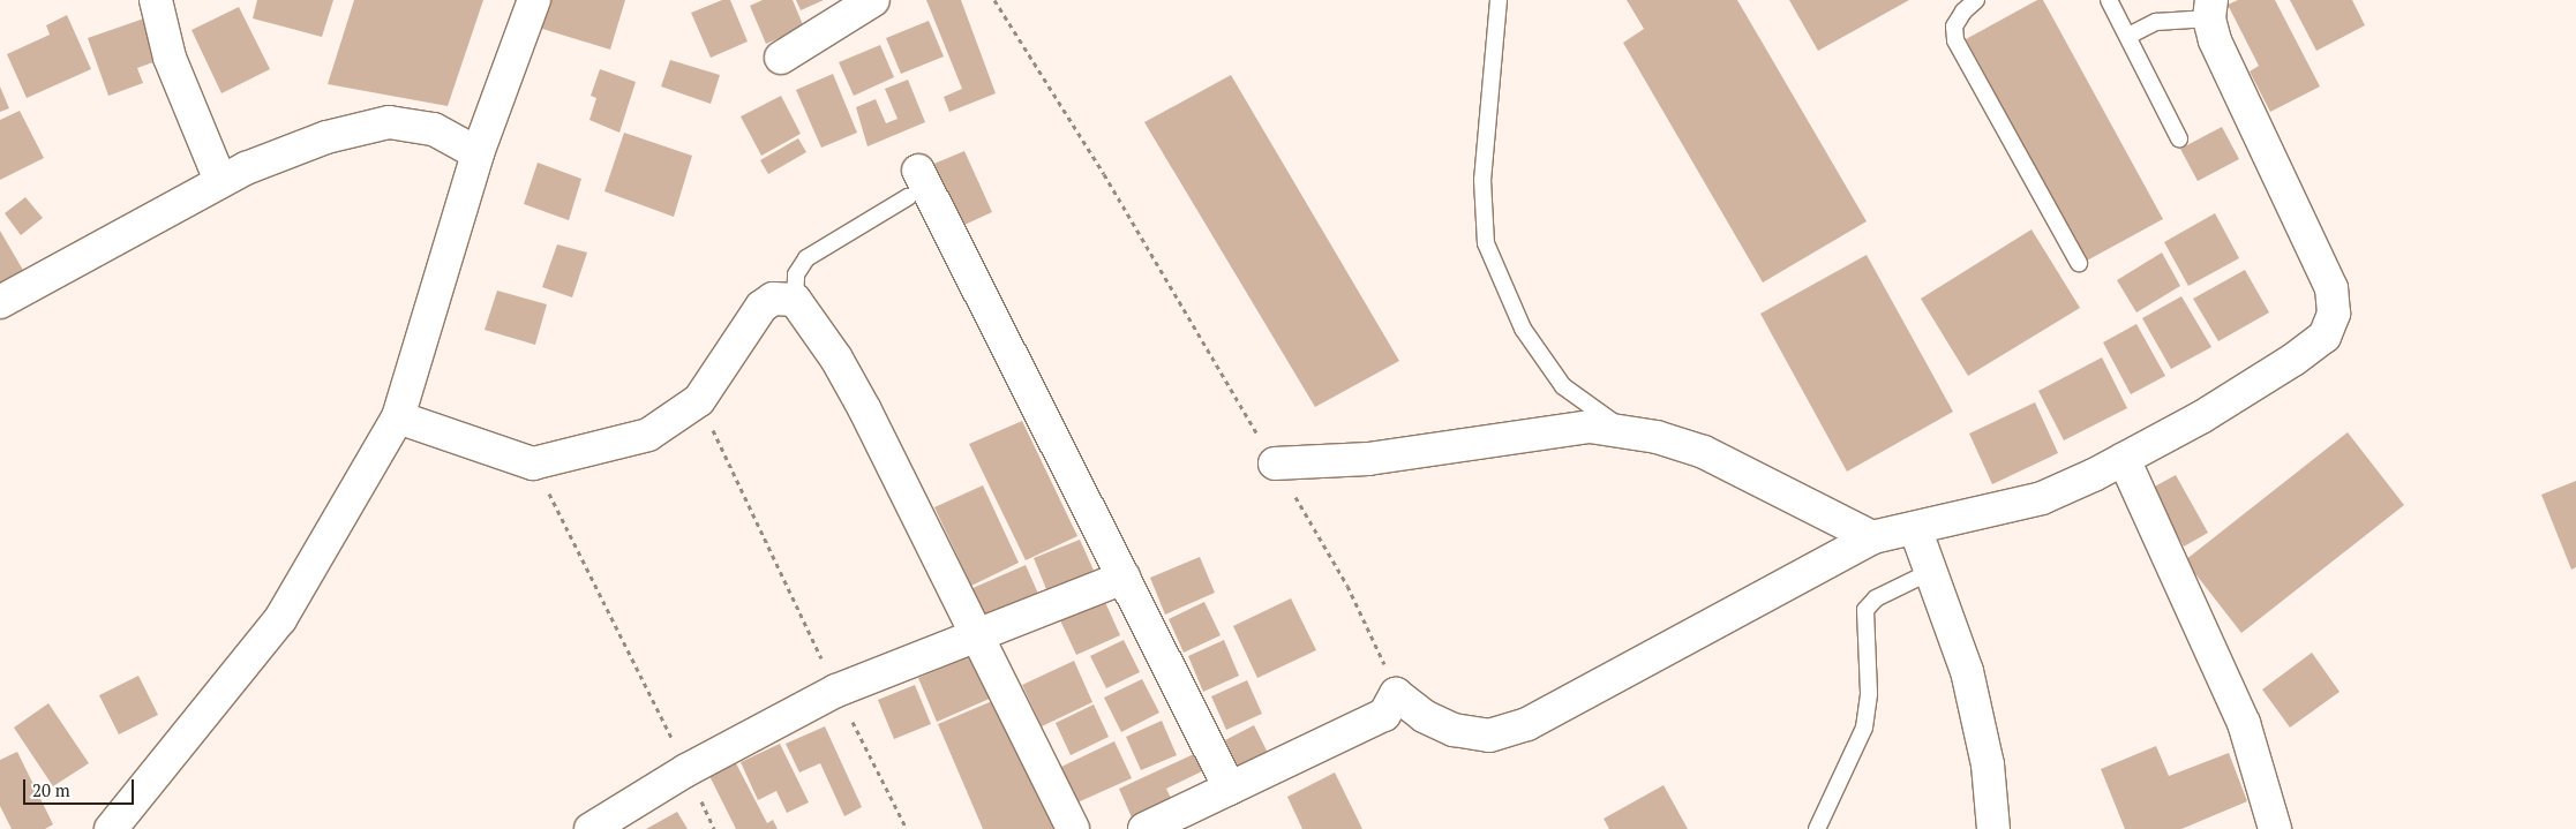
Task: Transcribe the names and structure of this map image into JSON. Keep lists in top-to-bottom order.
{
  "scale_bar": "20 m"
}
